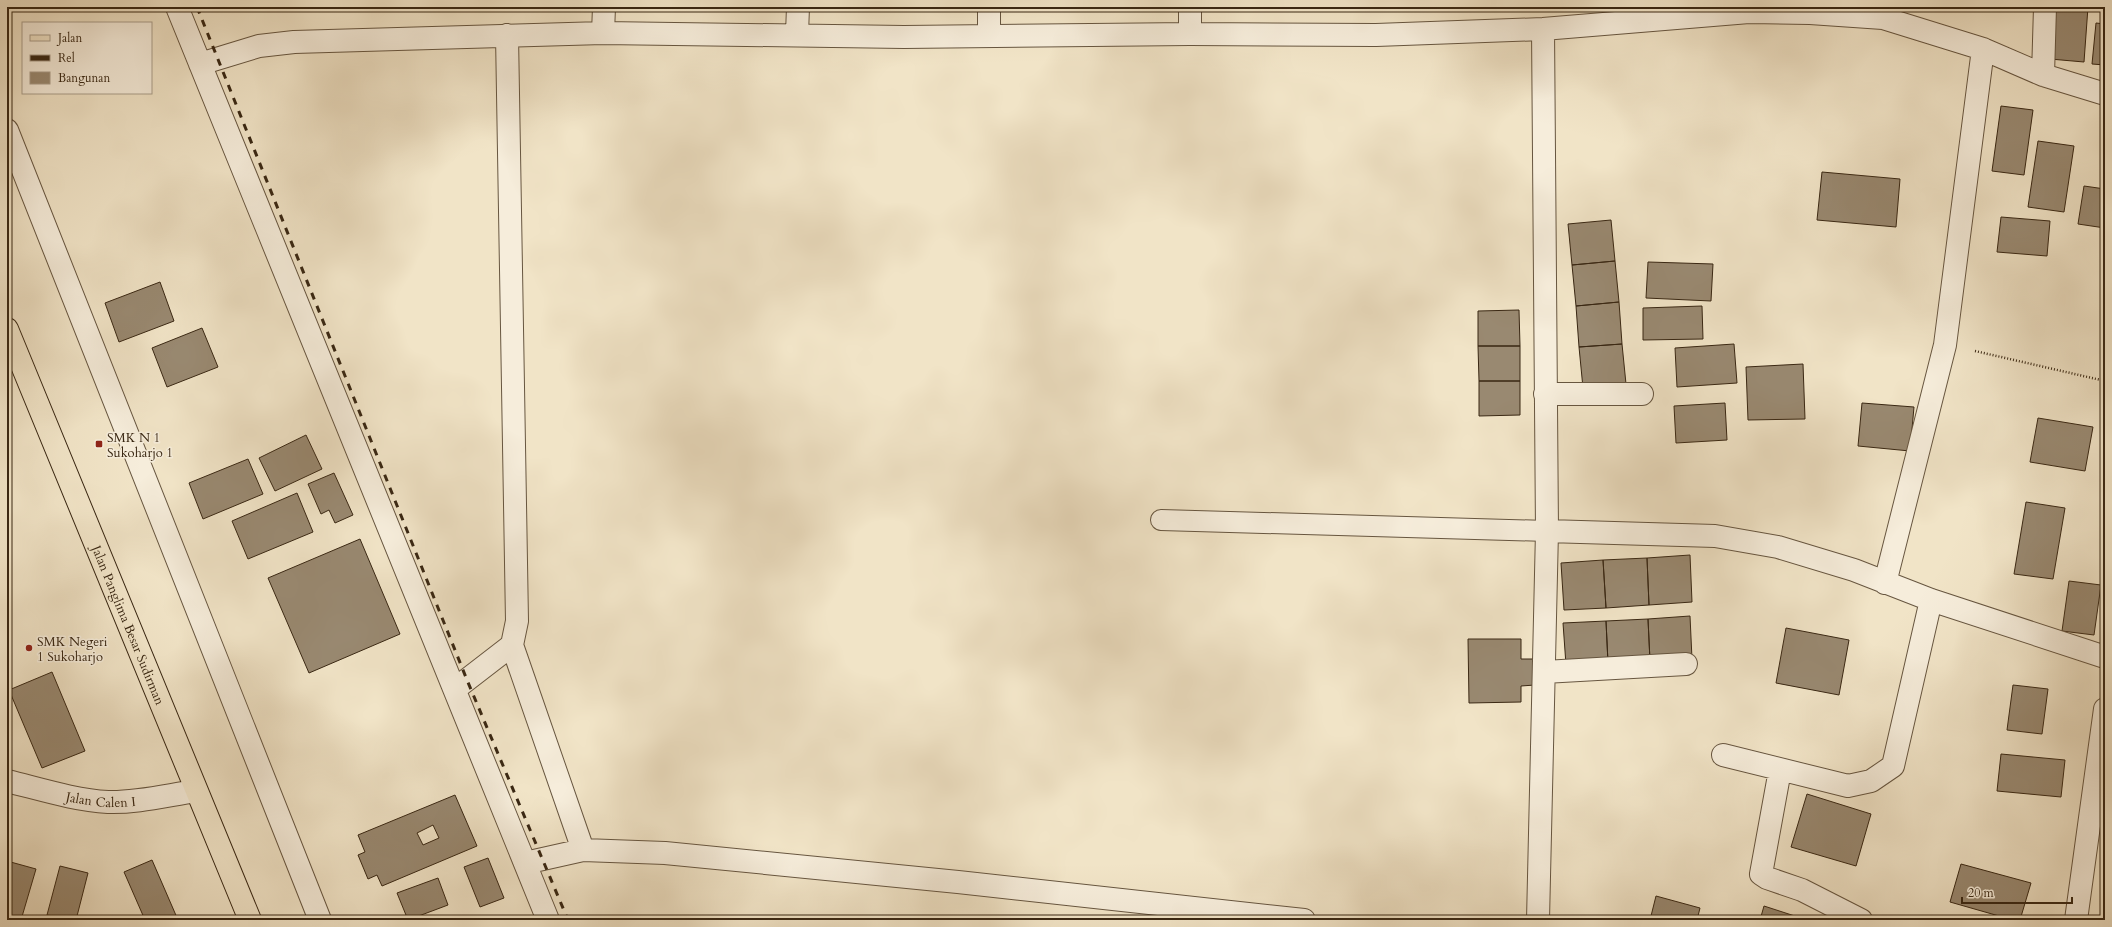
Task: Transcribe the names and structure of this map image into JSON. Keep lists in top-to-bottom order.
{
  "streets": {
    "main road": ["Jalan Panglima Besar Sudirman"],
    "street": ["Jalan Calen I"]
  },
  "crossings": [
    ["Jalan Panglima Besar Sudirman", "Jalan Calen I"]
  ],
  "places": {
    "transit": ["SMK N 1 Sukoharjo 1"],
    "other": ["SMK Negeri 1 Sukoharjo"]
  },
  "legend": ["Jalan", "Rel", "Bangunan"],
  "scale_bar": "20 m"
}
